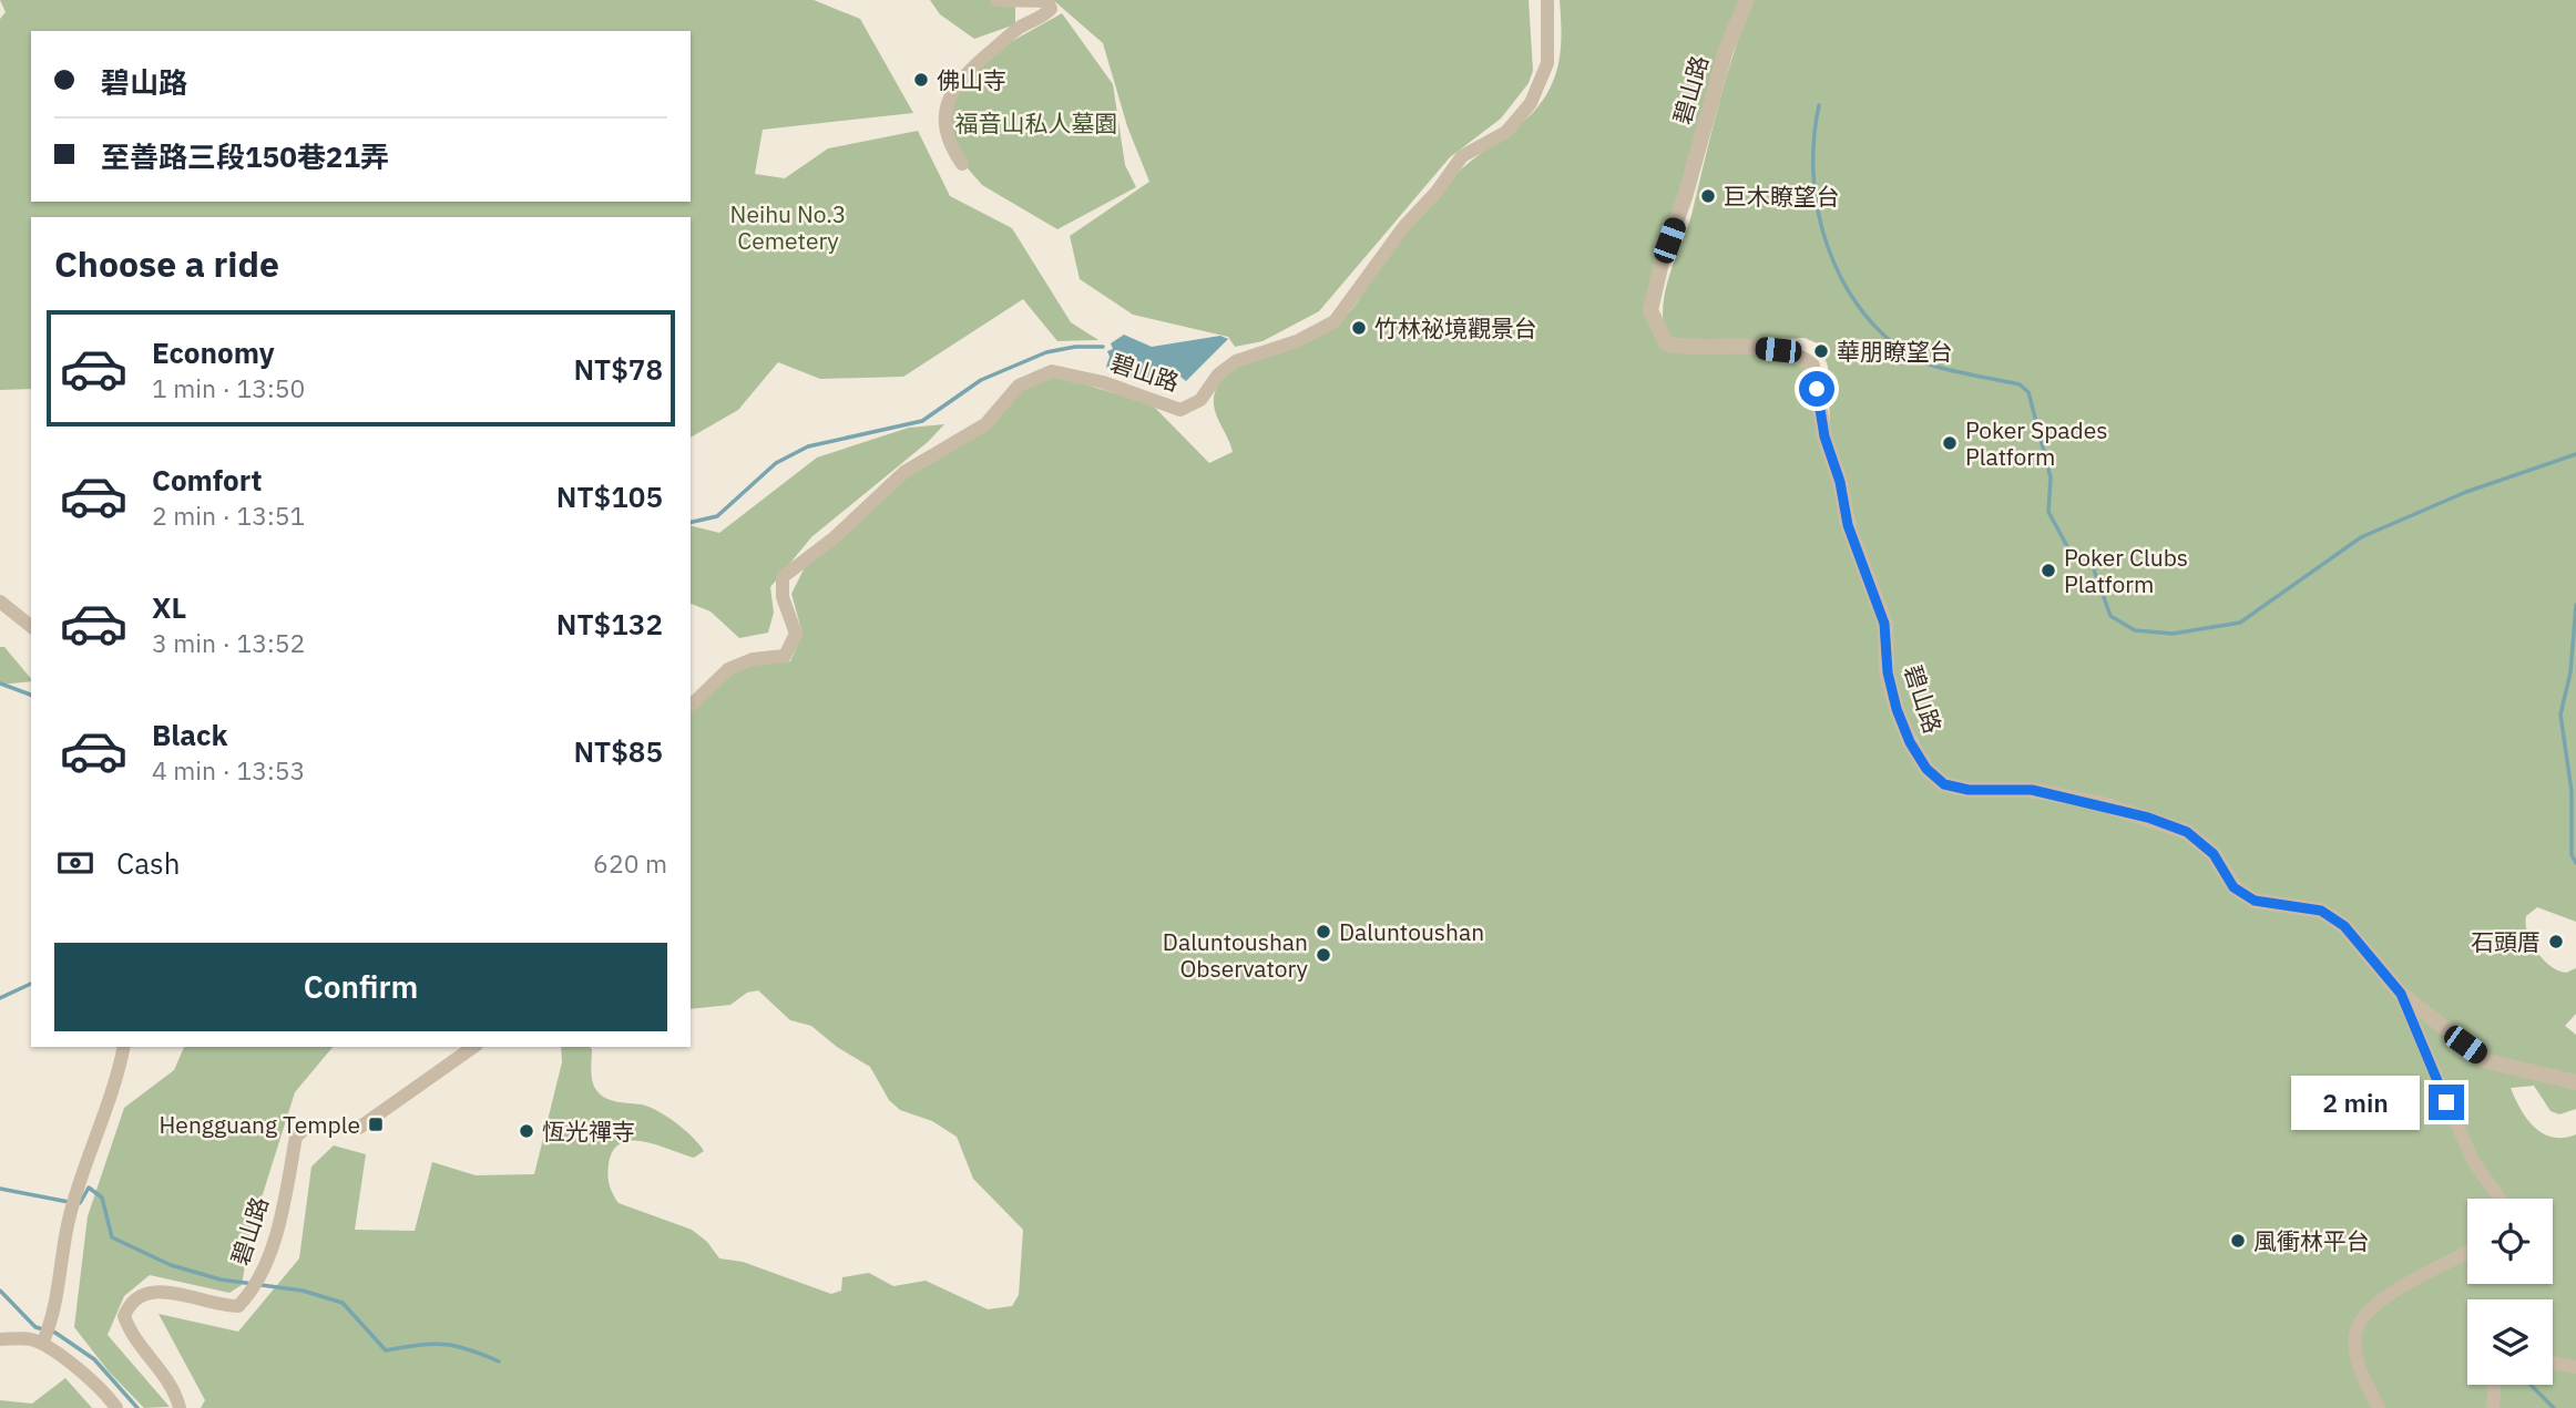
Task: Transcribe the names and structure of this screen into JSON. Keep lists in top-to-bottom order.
{
  "streets": {
    "street": ["碧山路"]
  },
  "parks": ["福音山私人墓園", "Neihu No.3 Cemetery"],
  "places": {
    "other": [
      "佛山寺",
      "巨木瞭望台",
      "竹林祕境觀景台",
      "華朋瞭望台",
      "Poker Spades Platform",
      "Poker Clubs Platform",
      "Daluntoushan",
      "石頭厝",
      "Daluntoushan Observatory",
      "恆光禪寺",
      "風衝林平台"
    ],
    "transit": ["Hengguang Temple"]
  },
  "page": {
    "banner": ["碧山路", "至善路三段150巷21弄"],
    "heading": "Choose a ride",
    "list": [
      {
        "name": "Economy",
        "note": "1 min · 13:50",
        "value": "NT$78"
      },
      {
        "name": "Comfort",
        "note": "2 min · 13:51",
        "value": "NT$105"
      },
      {
        "name": "XL",
        "note": "3 min · 13:52",
        "value": "NT$132"
      },
      {
        "name": "Black",
        "note": "4 min · 13:53",
        "value": "NT$85"
      }
    ],
    "pay": ["Cash", "620 m"],
    "buttons": "Confirm",
    "bubble": "2 min"
  }
}
